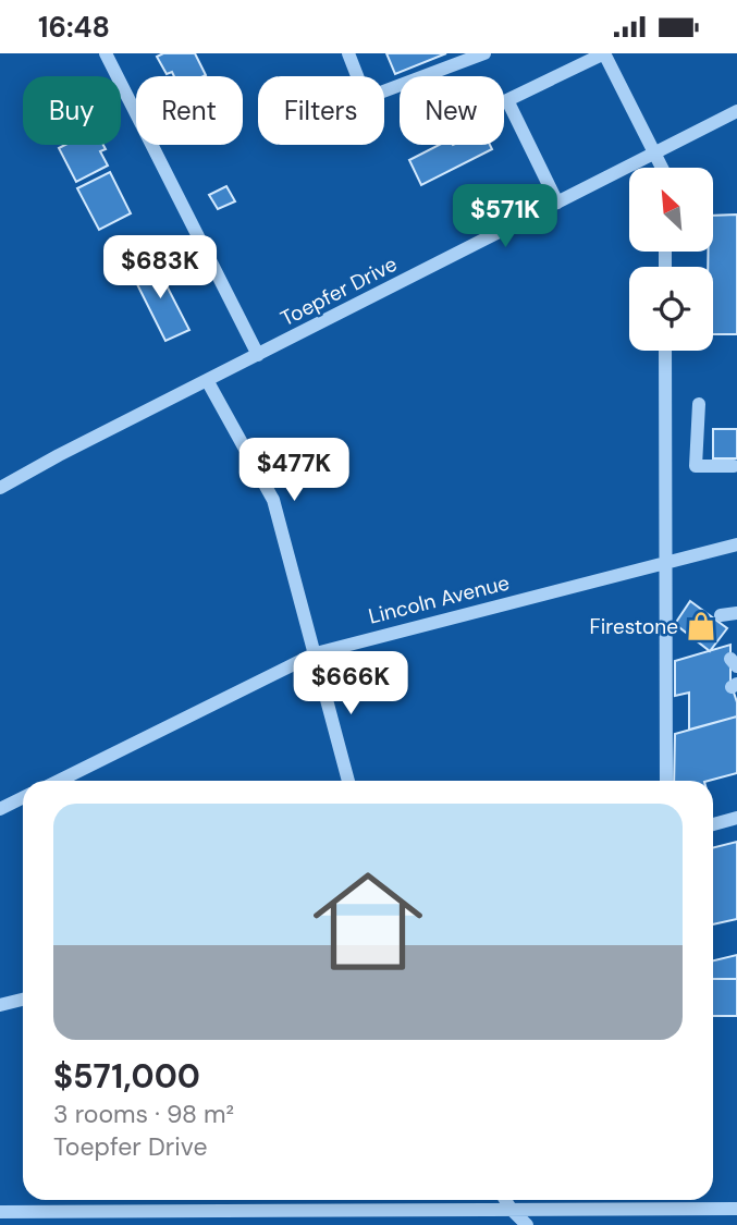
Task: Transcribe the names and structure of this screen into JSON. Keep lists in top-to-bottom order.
{
  "streets": {
    "street": ["Toepfer Drive", "Lincoln Avenue"]
  },
  "places": {
    "shop": ["Firestone"]
  },
  "north": "top left",
  "page": {
    "status": "16:48",
    "chip": [
      "Buy",
      "Rent",
      "Filters",
      "New"
    ],
    "price": [
      "$571K",
      "$683K",
      "$477K",
      "$666K"
    ],
    "list": [
      {
        "name": "$571,000",
        "note": "3 rooms · 98 m² · Toepfer Drive"
      }
    ]
  }
}
